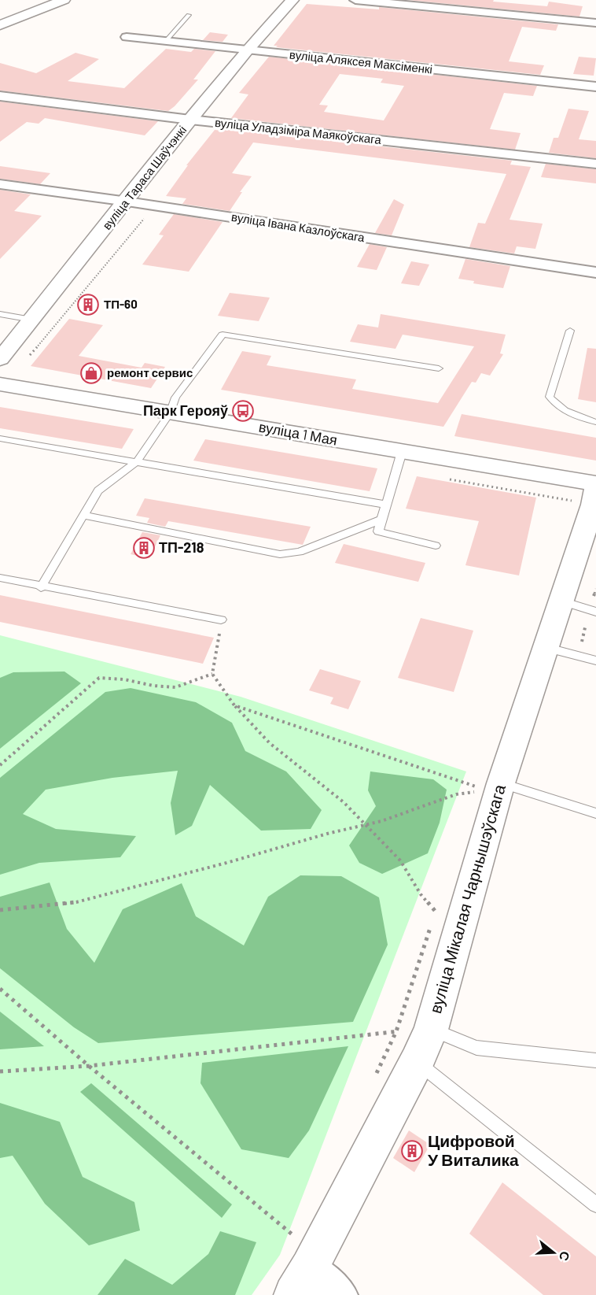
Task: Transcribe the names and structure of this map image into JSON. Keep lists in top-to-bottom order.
{
  "streets": {
    "street": [
      "вуліца Аляксея Максіменкі",
      "вуліца Уладзіміра Маякоўскага",
      "вуліца Тараса Шаўчэнкі",
      "вуліца Івана Казлоўскага",
      "вуліца 1 Мая",
      "вуліца Мікалая Чарнышэўскага"
    ]
  },
  "crossings": [
    ["вуліца Аляксея Максіменкі", "вуліца Тараса Шаўчэнкі"],
    ["вуліца Уладзіміра Маякоўскага", "вуліца Тараса Шаўчэнкі"],
    ["вуліца Тараса Шаўчэнкі", "вуліца Івана Казлоўскага"],
    ["вуліца 1 Мая", "вуліца Мікалая Чарнышэўскага"]
  ],
  "places": {
    "building": ["ТП-60", "ТП-218", "Цифровой У Виталика"],
    "shop": ["ремонт сервис"],
    "bus stop": ["Парк Герояў"]
  },
  "north": "right"
}
